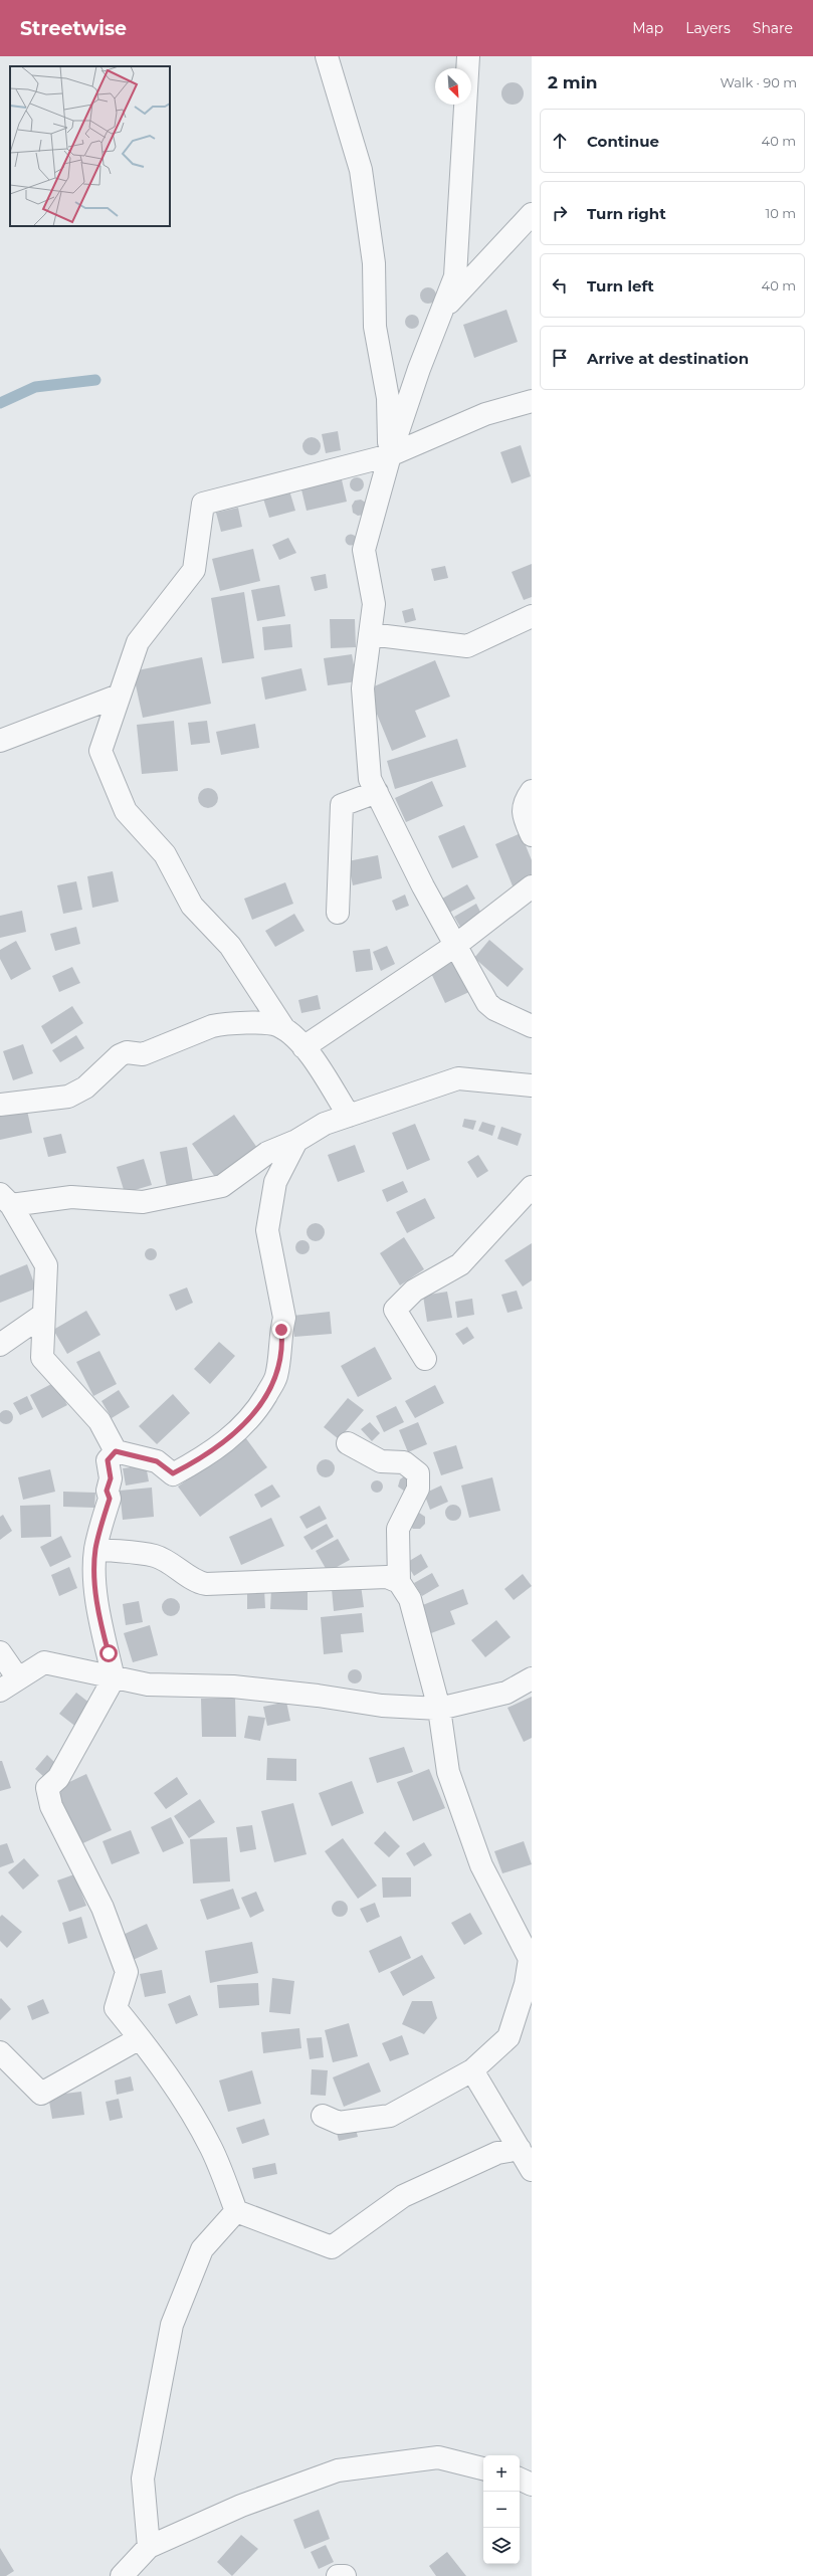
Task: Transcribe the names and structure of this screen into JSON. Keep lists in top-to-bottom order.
{
  "north": "bottom right",
  "page": {
    "header": "Streetwise",
    "nav": ["Map", "Layers", "Share"],
    "heading": ["2 min", "Walk · 90 m"],
    "list": [
      ["Continue", "40 m"],
      ["Turn right", "10 m"],
      ["Turn left", "40 m"],
      "Arrive at destination"
    ],
    "map_buttons": ["+", "−"]
  }
}
